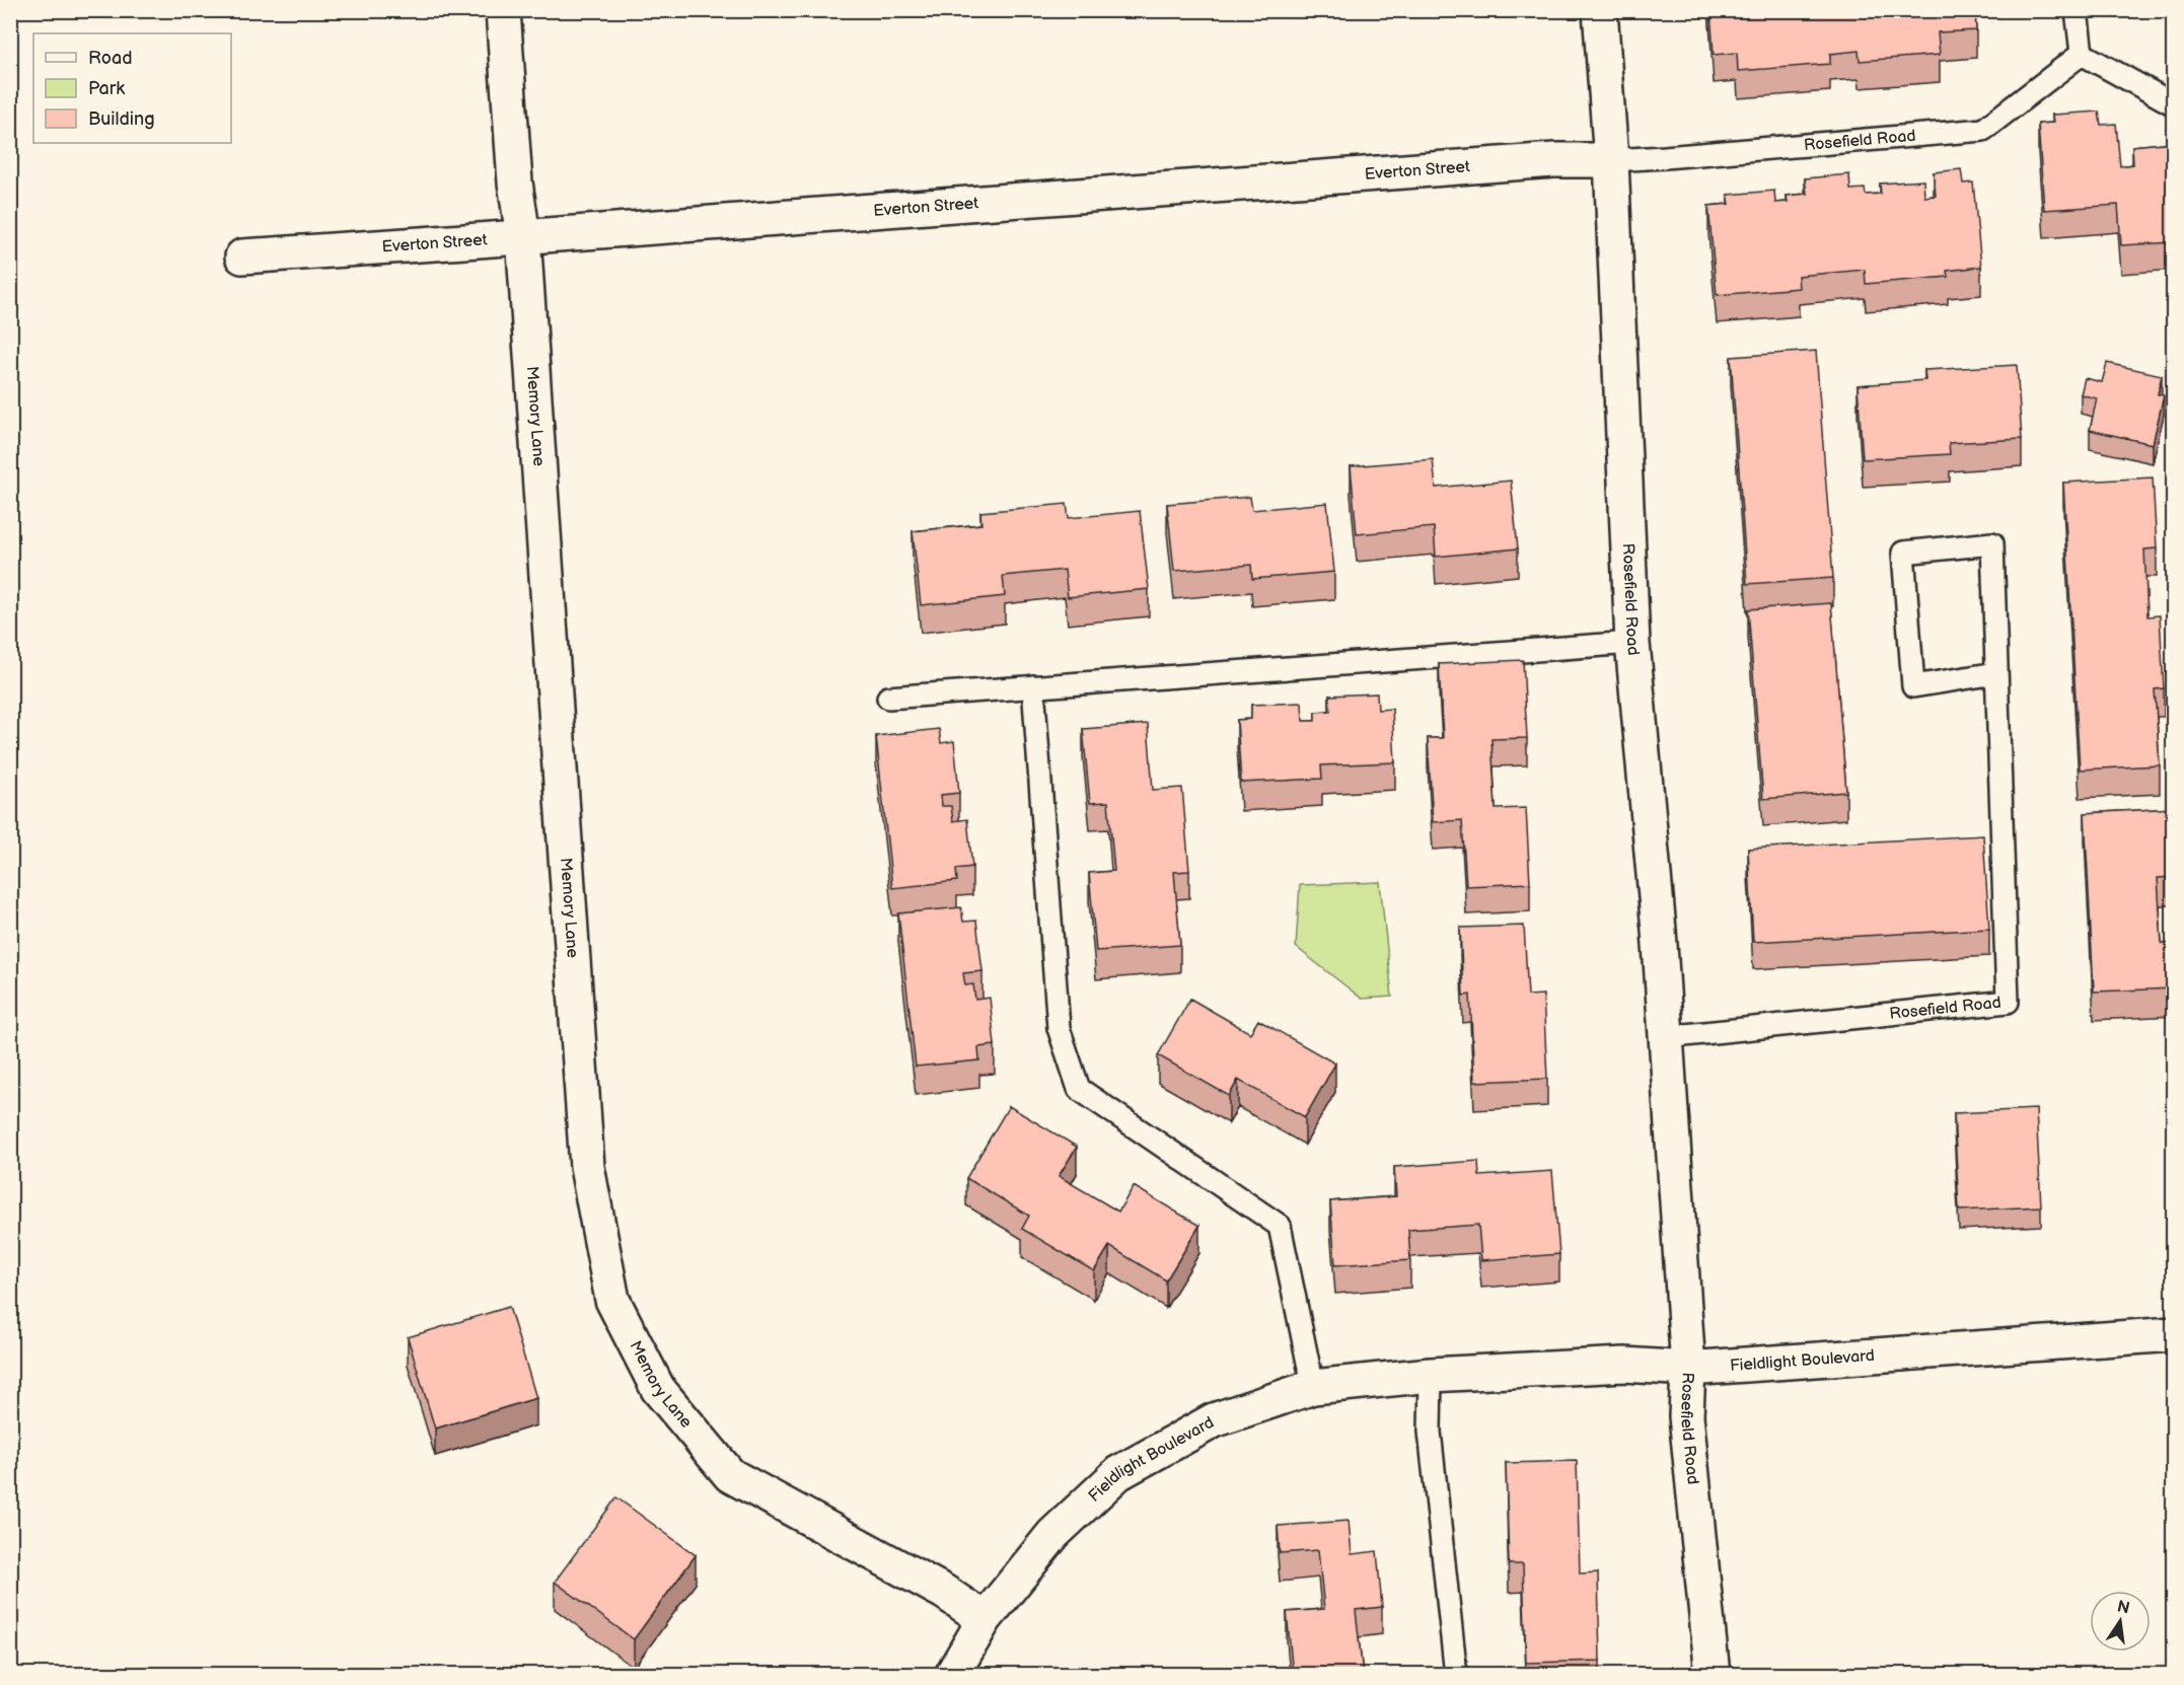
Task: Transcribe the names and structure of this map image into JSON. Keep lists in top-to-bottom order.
{
  "streets": {
    "street": [
      "Rosefield Road",
      "Everton Street",
      "Memory Lane",
      "Fieldlight Boulevard"
    ]
  },
  "crossings": [
    ["Rosefield Road", "Everton Street"],
    ["Rosefield Road", "Fieldlight Boulevard"],
    ["Everton Street", "Memory Lane"],
    ["Memory Lane", "Fieldlight Boulevard"]
  ],
  "legend": ["Road", "Park", "Building"],
  "north": "top"
}
